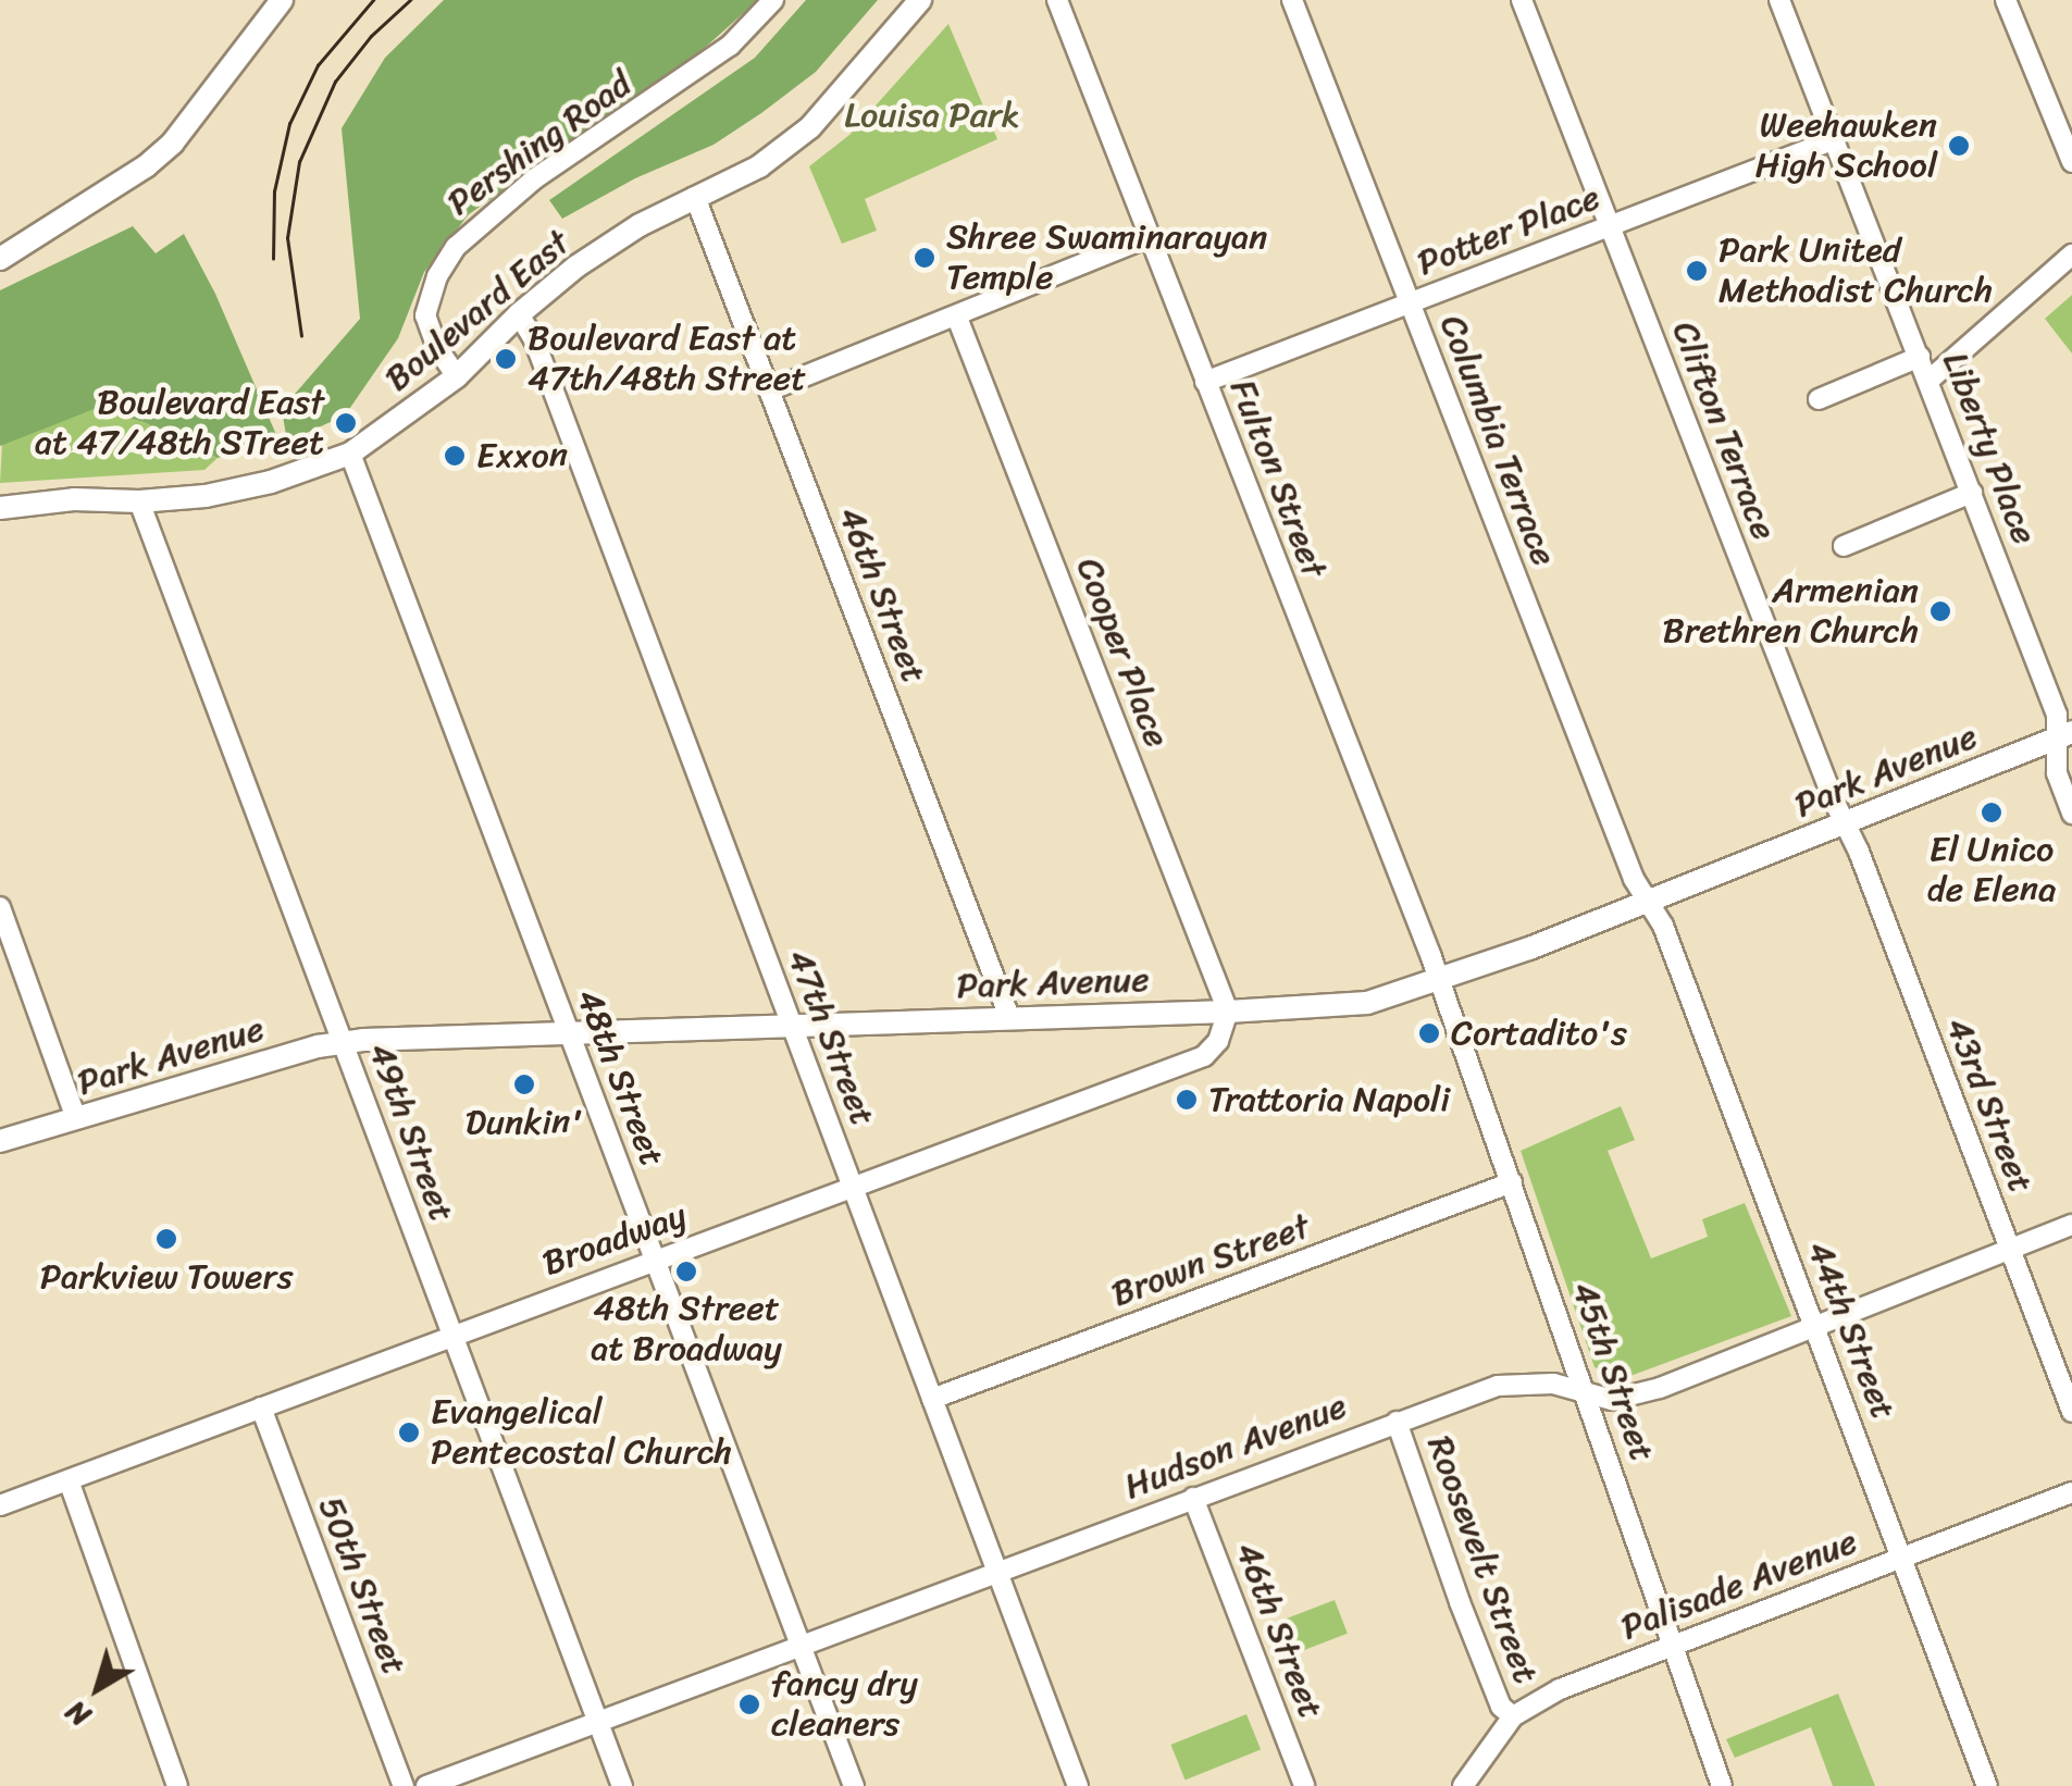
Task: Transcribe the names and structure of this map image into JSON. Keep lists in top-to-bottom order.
{
  "streets": {
    "main road": ["Boulevard East", "Park Avenue"],
    "street": [
      "Pershing Road",
      "Potter Place",
      "Clifton Terrace",
      "Columbia Terrace",
      "Liberty Place",
      "Fulton Street",
      "46th Street",
      "Cooper Place",
      "47th Street",
      "48th Street",
      "43rd Street",
      "49th Street",
      "Broadway",
      "Brown Street",
      "44th Street",
      "45th Street",
      "Hudson Avenue",
      "Roosevelt Street",
      "Palisade Avenue",
      "50th Street"
    ]
  },
  "crossings": [
    ["Pershing Road", "Boulevard East"],
    ["Potter Place", "Clifton Terrace"],
    ["Potter Place", "Columbia Terrace"],
    ["Potter Place", "Liberty Place"],
    ["Potter Place", "Fulton Street"],
    ["Boulevard East", "46th Street"],
    ["Boulevard East", "47th Street"],
    ["Boulevard East", "48th Street"],
    ["Boulevard East", "49th Street"],
    ["Clifton Terrace", "Park Avenue"],
    ["Clifton Terrace", "43rd Street"],
    ["Columbia Terrace", "Park Avenue"],
    ["Columbia Terrace", "44th Street"],
    ["Liberty Place", "Park Avenue"],
    ["Fulton Street", "Park Avenue"],
    ["Fulton Street", "45th Street"],
    ["46th Street", "Park Avenue"],
    ["46th Street", "Hudson Avenue"],
    ["Cooper Place", "Park Avenue"],
    ["Cooper Place", "Broadway"],
    ["Park Avenue", "47th Street"],
    ["Park Avenue", "48th Street"],
    ["Park Avenue", "43rd Street"],
    ["Park Avenue", "49th Street"],
    ["Park Avenue", "Broadway"],
    ["Park Avenue", "44th Street"],
    ["Park Avenue", "45th Street"],
    ["47th Street", "Broadway"],
    ["47th Street", "Brown Street"],
    ["47th Street", "Hudson Avenue"],
    ["48th Street", "Broadway"],
    ["48th Street", "Hudson Avenue"],
    ["43rd Street", "Hudson Avenue"],
    ["49th Street", "Broadway"],
    ["49th Street", "Hudson Avenue"],
    ["Broadway", "50th Street"],
    ["Brown Street", "45th Street"],
    ["44th Street", "Hudson Avenue"],
    ["44th Street", "Palisade Avenue"],
    ["45th Street", "Hudson Avenue"],
    ["45th Street", "Palisade Avenue"],
    ["Hudson Avenue", "Roosevelt Street"],
    ["Roosevelt Street", "Palisade Avenue"]
  ],
  "parks": ["Louisa Park"],
  "places": [
    "Weehawken High School",
    "Shree Swaminarayan Temple",
    "Park United Methodist Church",
    "Boulevard East at 47th/48th Street",
    "Boulevard East at 47/48th STreet",
    "Exxon",
    "Armenian Brethren Church",
    "El Unico de Elena",
    "Cortadito's",
    "Dunkin'",
    "Trattoria Napoli",
    "Parkview Towers",
    "48th Street at Broadway",
    "Evangelical Pentecostal Church",
    "fancy dry cleaners"
  ],
  "north": "bottom left"
}
